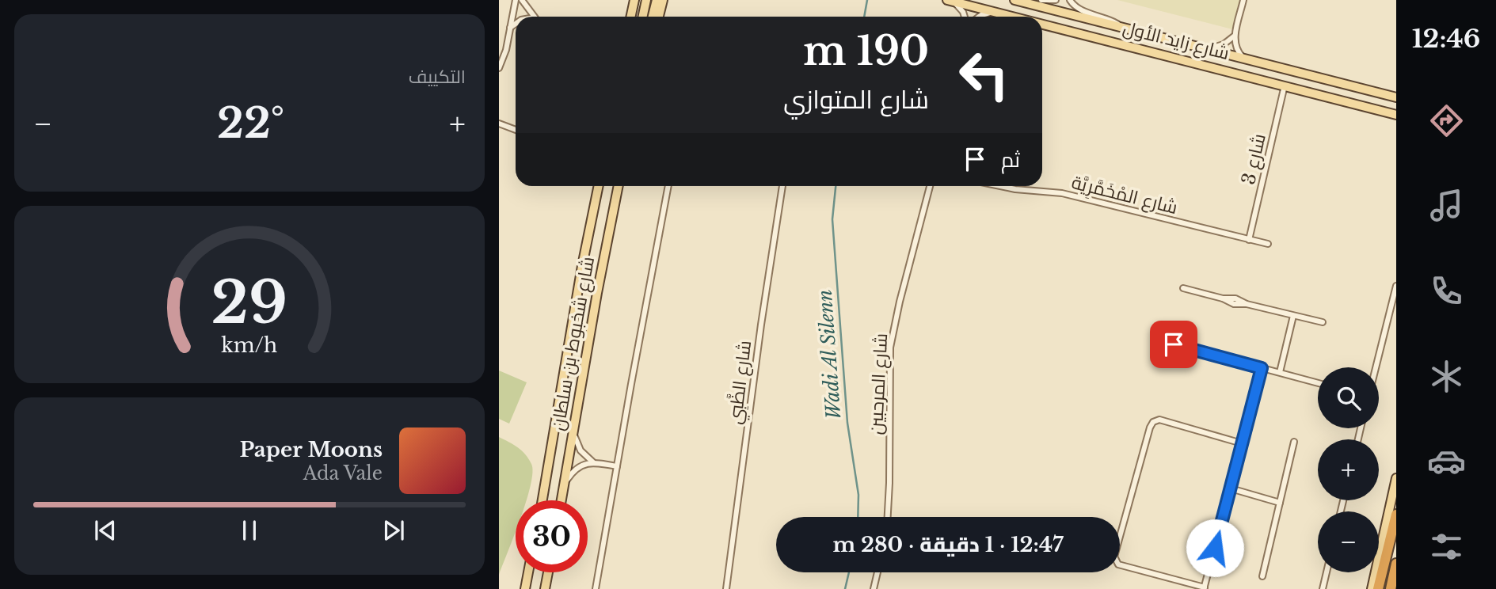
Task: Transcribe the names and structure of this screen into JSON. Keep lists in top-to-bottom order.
{
  "streets": {
    "main road": ["شارع زايد الأول", "شارع شخبوط بن سلطان"],
    "street": [
      "شارع 3",
      "شارع المْخَمَّرِيَّة",
      "شارع الظَّبِي",
      "شارع المرحبين"
    ]
  },
  "crossings": [
    ["شارع زايد الأول", "شارع 3"],
    ["شارع 3", "شارع المْخَمَّرِيَّة"]
  ],
  "water": ["Wadi Al Silenn"],
  "page": {
    "tabs": "12:46",
    "tile": "التكييف",
    "turn": ["190 m", "شارع المتوازي"],
    "heat": ["−", "22°", "+"],
    "then": "ثم",
    "map_buttons": ["+", "−"],
    "song": ["Paper Moons", "Ada Vale"],
    "limit": "30",
    "trip": "12:47 · 1 دقيقة · 280 m",
    "gauge": ["29", "km/h"]
  }
}
